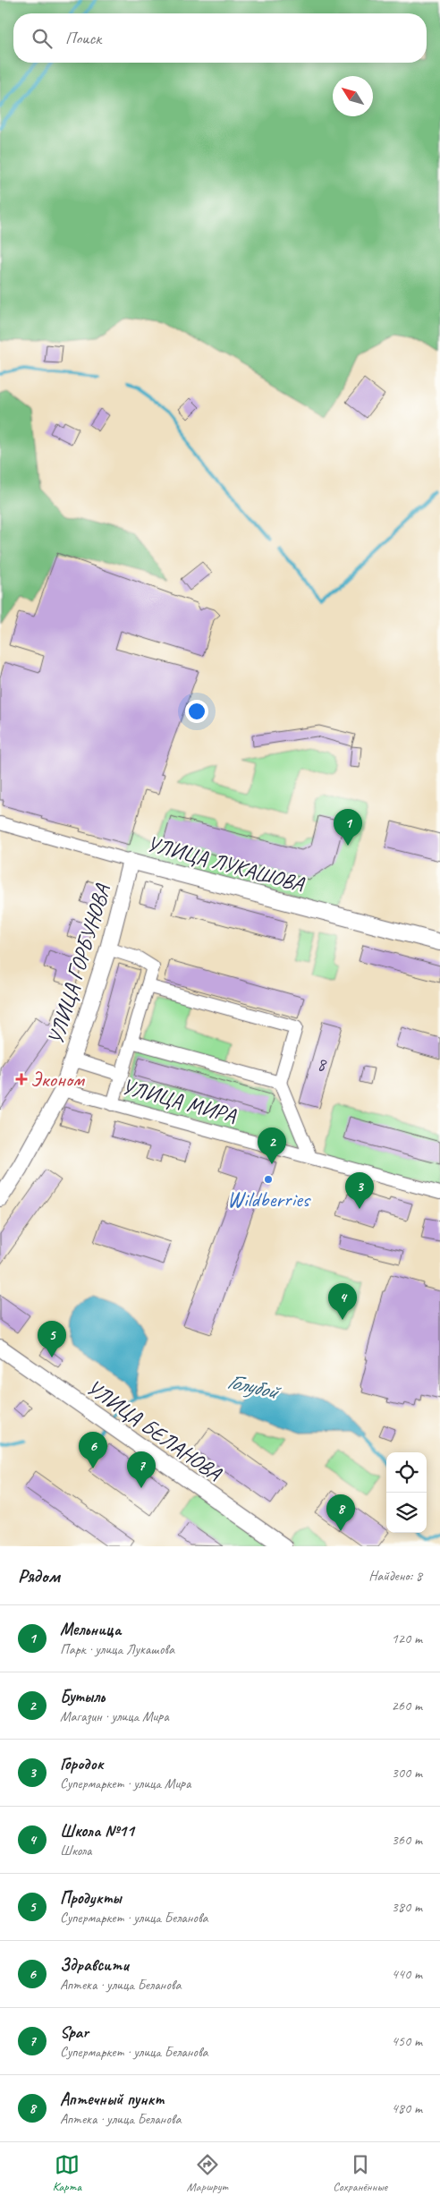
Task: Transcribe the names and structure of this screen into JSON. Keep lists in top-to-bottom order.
{
  "streets": {
    "street": [
      "УЛИЦА ЛУКАШОВА",
      "УЛИЦА ГОРБУНОВА",
      "УЛИЦА МИРА",
      "УЛИЦА БЕЛАНОВА"
    ]
  },
  "crossings": [
    ["УЛИЦА ЛУКАШОВА", "УЛИЦА ГОРБУНОВА"],
    ["УЛИЦА ГОРБУНОВА", "УЛИЦА МИРА"]
  ],
  "water": ["Голубой"],
  "places": {
    "health": ["Эконом"],
    "other": ["Wildberries"]
  },
  "house_numbers": ["8"],
  "north": "top left",
  "page": {
    "search": "Поиск",
    "pins": [
      "1",
      "2",
      "3",
      "4",
      "5",
      "6",
      "7",
      "8"
    ],
    "heading": ["Рядом", "Найдено: 8"],
    "list": [
      {
        "mark": "1",
        "name": "Мельница",
        "note": "Парк · улица Лукашова",
        "value": "120 m"
      },
      {
        "mark": "2",
        "name": "Бутыль",
        "note": "Магазин · улица Мира",
        "value": "260 m"
      },
      {
        "mark": "3",
        "name": "Городок",
        "note": "Супермаркет · улица Мира",
        "value": "300 m"
      },
      {
        "mark": "4",
        "name": "Школа №11",
        "note": "Школа",
        "value": "360 m"
      },
      {
        "mark": "5",
        "name": "Продукты",
        "note": "Супермаркет · улица Беланова",
        "value": "380 m"
      },
      {
        "mark": "6",
        "name": "Здравсити",
        "note": "Аптека · улица Беланова",
        "value": "440 m"
      },
      {
        "mark": "7",
        "name": "Spar",
        "note": "Супермаркет · улица Беланова",
        "value": "450 m"
      },
      {
        "mark": "8",
        "name": "Аптечный пункт",
        "note": "Аптека · улица Беланова",
        "value": "480 m"
      }
    ],
    "nav": ["Карта", "Маршрут", "Сохранённые"]
  }
}
